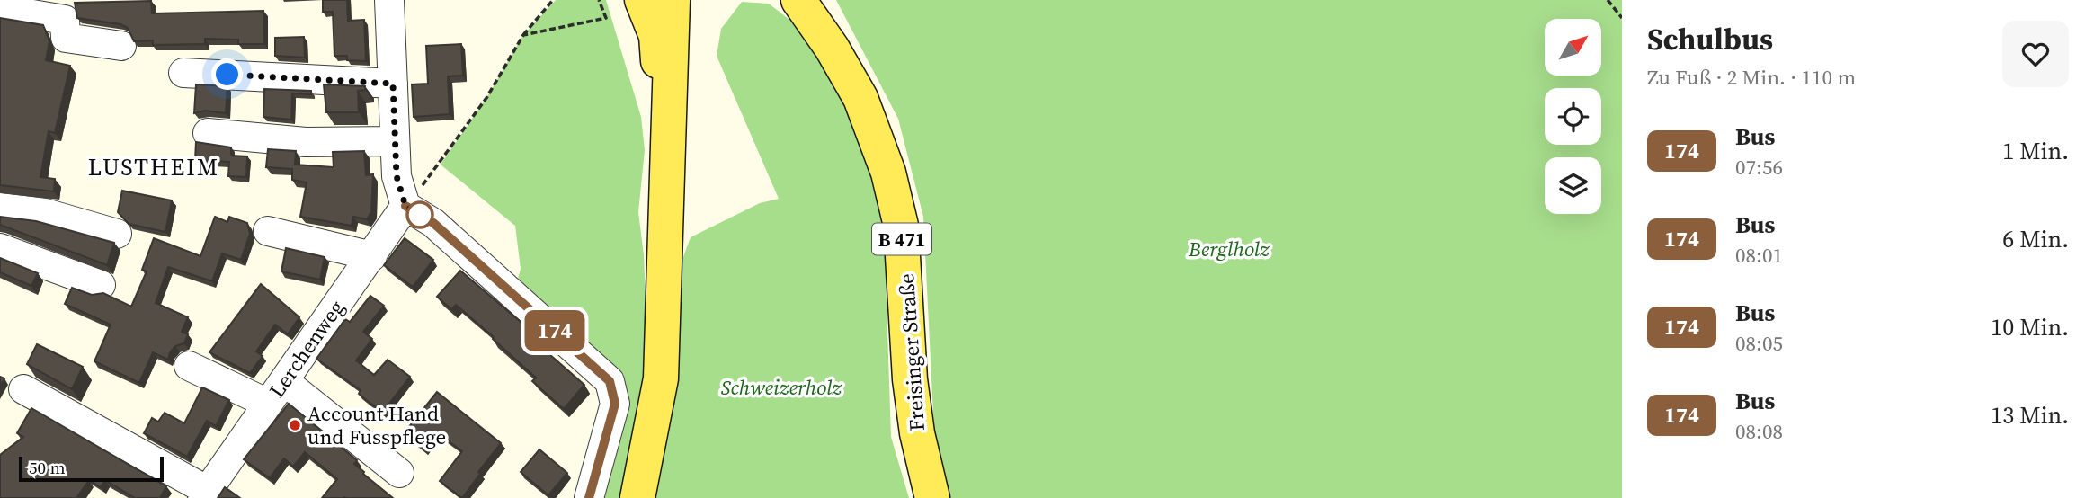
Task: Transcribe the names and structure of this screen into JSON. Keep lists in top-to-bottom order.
{
  "streets": {
    "main road": ["B 471", "Freisinger Straße"],
    "street": ["Lerchenweg"]
  },
  "districts": ["LUSTHEIM"],
  "parks": ["Berglholz", "Schweizerholz"],
  "places": ["Account Hand und Fusspflege"],
  "lines": ["bus line 174"],
  "scale_bar": "50 m",
  "north": "top right",
  "page": {
    "on_map": "174",
    "heading": ["Schulbus", "Zu Fuß · 2 Min. · 110 m"],
    "list": [
      {
        "mark": "174",
        "name": "Bus",
        "note": "07:56",
        "value": "1 Min."
      },
      {
        "mark": "174",
        "name": "Bus",
        "note": "08:01",
        "value": "6 Min."
      },
      {
        "mark": "174",
        "name": "Bus",
        "note": "08:05",
        "value": "10 Min."
      },
      {
        "mark": "174",
        "name": "Bus",
        "note": "08:08",
        "value": "13 Min."
      }
    ],
    "scale": "50 m"
  }
}
